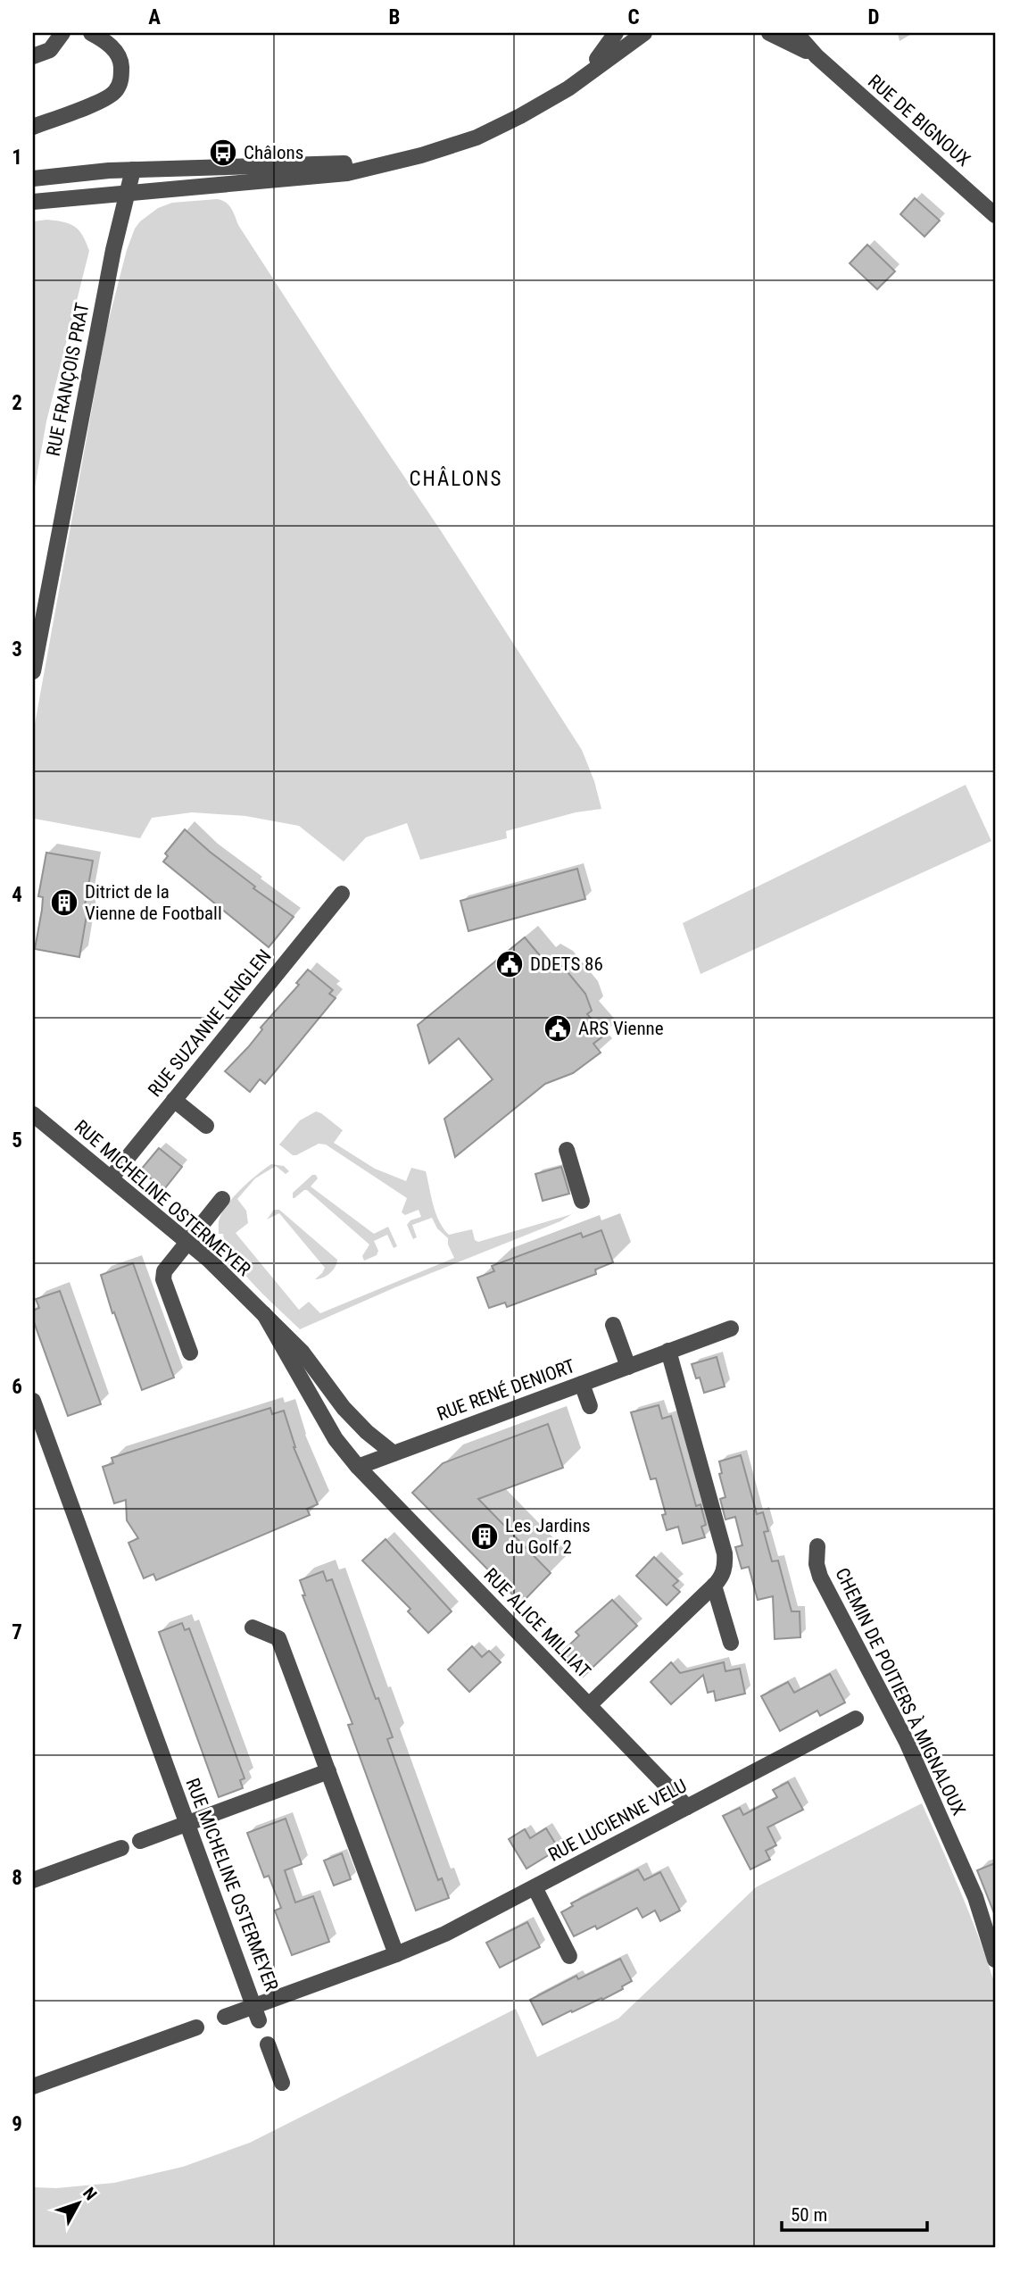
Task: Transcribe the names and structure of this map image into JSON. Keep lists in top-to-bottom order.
{
  "streets": {
    "street": [
      "RUE DE BIGNOUX",
      "RUE FRANÇOIS PRAT",
      "RUE SUZANNE LENGLEN",
      "RUE MICHELINE OSTERMEYER",
      "RUE RENÉ DENIORT",
      "RUE ALICE MILLIAT",
      "CHEMIN DE POITIERS À MIGNALOUX",
      "RUE LUCIENNE VELU"
    ]
  },
  "crossings": [
    ["RUE SUZANNE LENGLEN", "RUE MICHELINE OSTERMEYER"],
    ["RUE MICHELINE OSTERMEYER", "RUE RENÉ DENIORT"],
    ["RUE MICHELINE OSTERMEYER", "RUE ALICE MILLIAT"],
    ["RUE MICHELINE OSTERMEYER", "RUE LUCIENNE VELU"],
    ["RUE RENÉ DENIORT", "RUE ALICE MILLIAT"],
    ["RUE ALICE MILLIAT", "RUE LUCIENNE VELU"]
  ],
  "districts": ["CHÂLONS"],
  "places": {
    "bus stop": ["Châlons"],
    "building": ["Ditrict de la Vienne de Football", "Les Jardins du Golf 2"],
    "public building": ["DDETS 86", "ARS Vienne"]
  },
  "scale_bar": "50 m",
  "north": "top right",
  "grid": {
    "columns": [
      "A",
      "B",
      "C",
      "D"
    ],
    "rows": [
      "1",
      "2",
      "3",
      "4",
      "5",
      "6",
      "7",
      "8",
      "9"
    ]
  }
}
